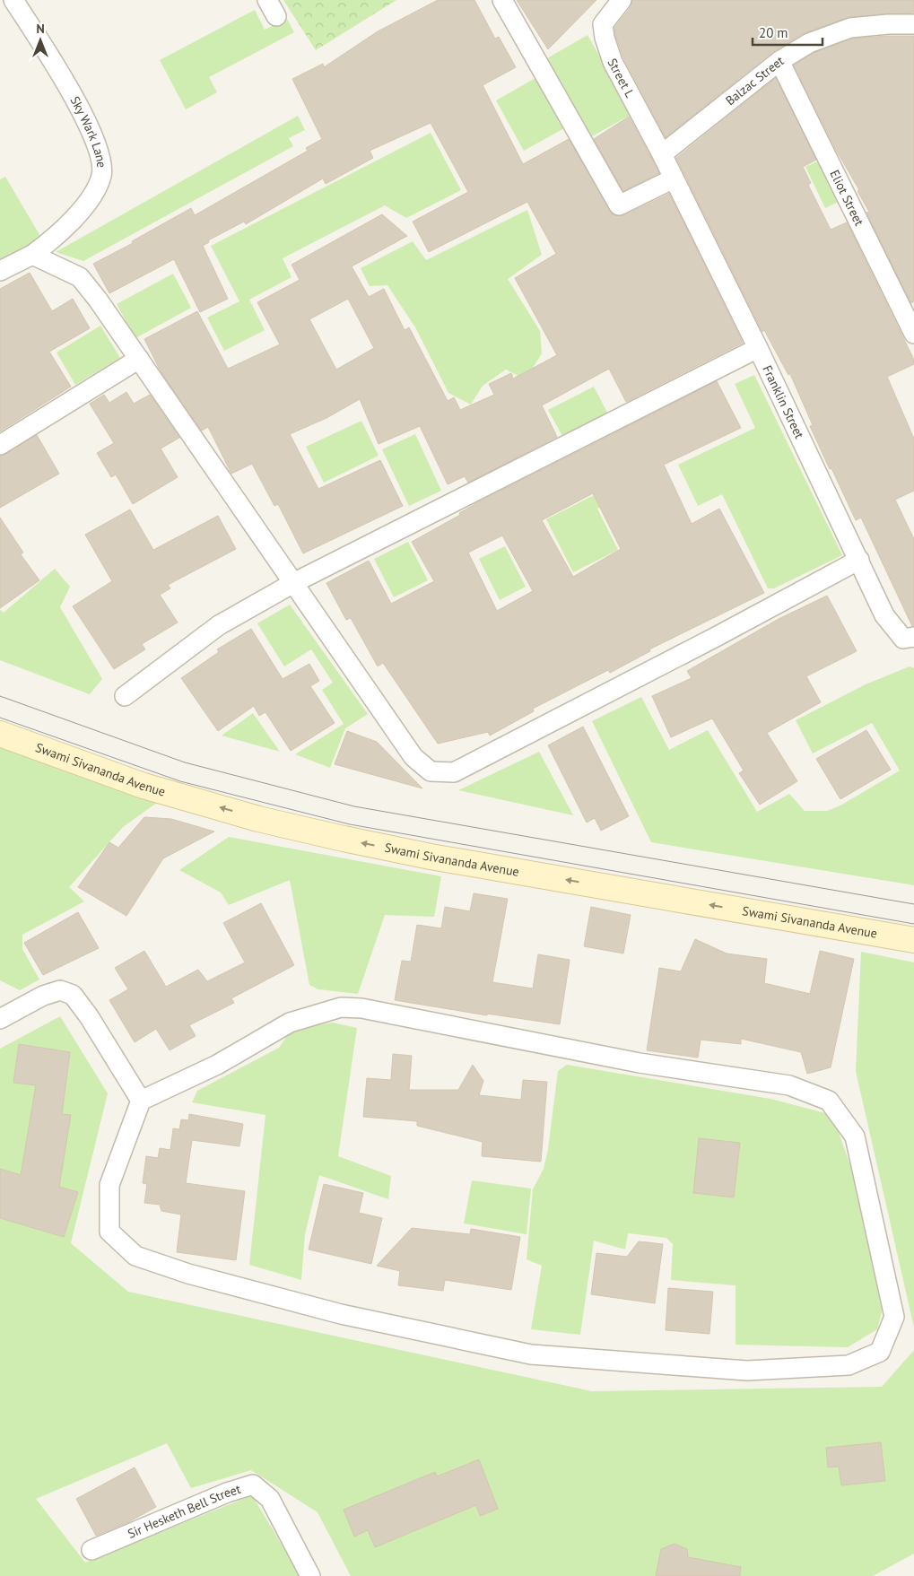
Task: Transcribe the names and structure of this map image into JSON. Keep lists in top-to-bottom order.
{
  "streets": {
    "street": [
      "Street L",
      "Balzac Street",
      "Sky Wark Lane",
      "Eliot Street",
      "Franklin Street",
      "Swami Sivananda Avenue",
      "Sir Hesketh Bell Street"
    ]
  },
  "crossings": [
    ["Street L", "Balzac Street"],
    ["Street L", "Franklin Street"],
    ["Balzac Street", "Eliot Street"],
    ["Balzac Street", "Franklin Street"]
  ],
  "one_way": ["Swami Sivananda Avenue"],
  "scale_bar": "20 m",
  "north": "top"
}
